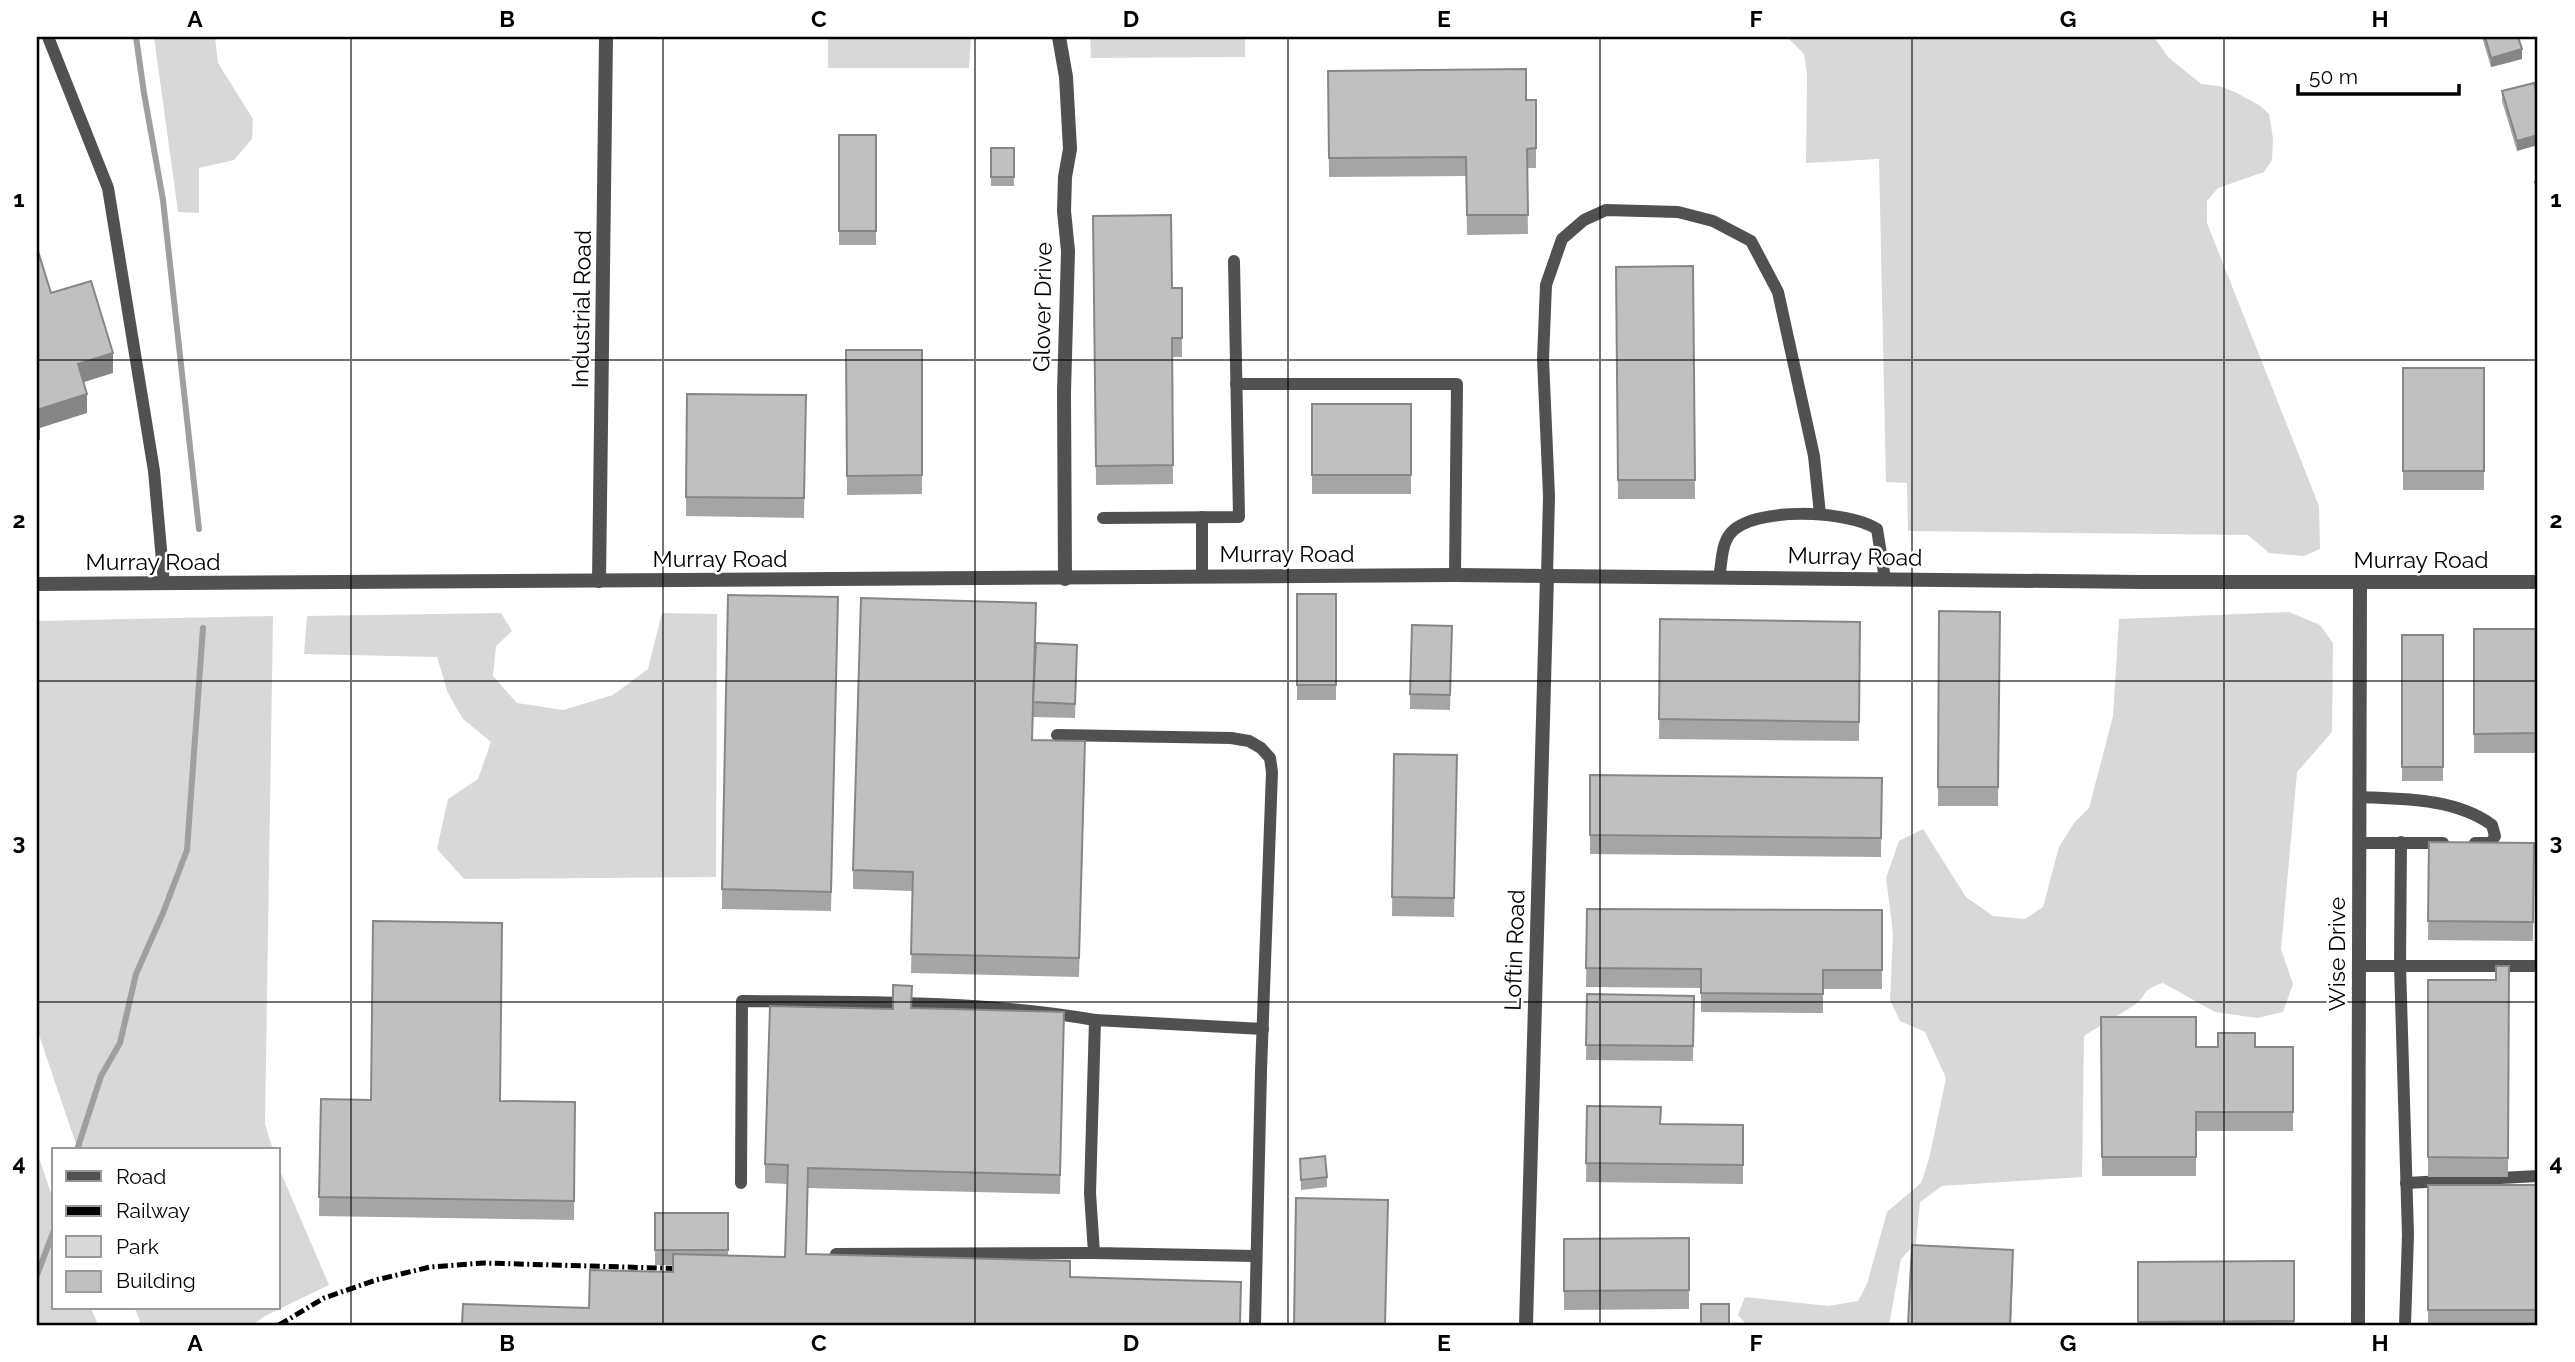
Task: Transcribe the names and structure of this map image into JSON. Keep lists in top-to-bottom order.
{
  "streets": {
    "street": [
      "Glover Drive",
      "Industrial Road",
      "Murray Road",
      "Loftin Road",
      "Wise Drive"
    ]
  },
  "crossings": [
    ["Glover Drive", "Murray Road"],
    ["Industrial Road", "Murray Road"],
    ["Murray Road", "Loftin Road"],
    ["Murray Road", "Wise Drive"]
  ],
  "legend": [
    "Road",
    "Railway",
    "Park",
    "Building"
  ],
  "scale_bar": "50 m",
  "grid": {
    "columns": [
      "A",
      "B",
      "C",
      "D",
      "E",
      "F",
      "G",
      "H"
    ],
    "rows": [
      "1",
      "2",
      "3",
      "4"
    ]
  }
}
